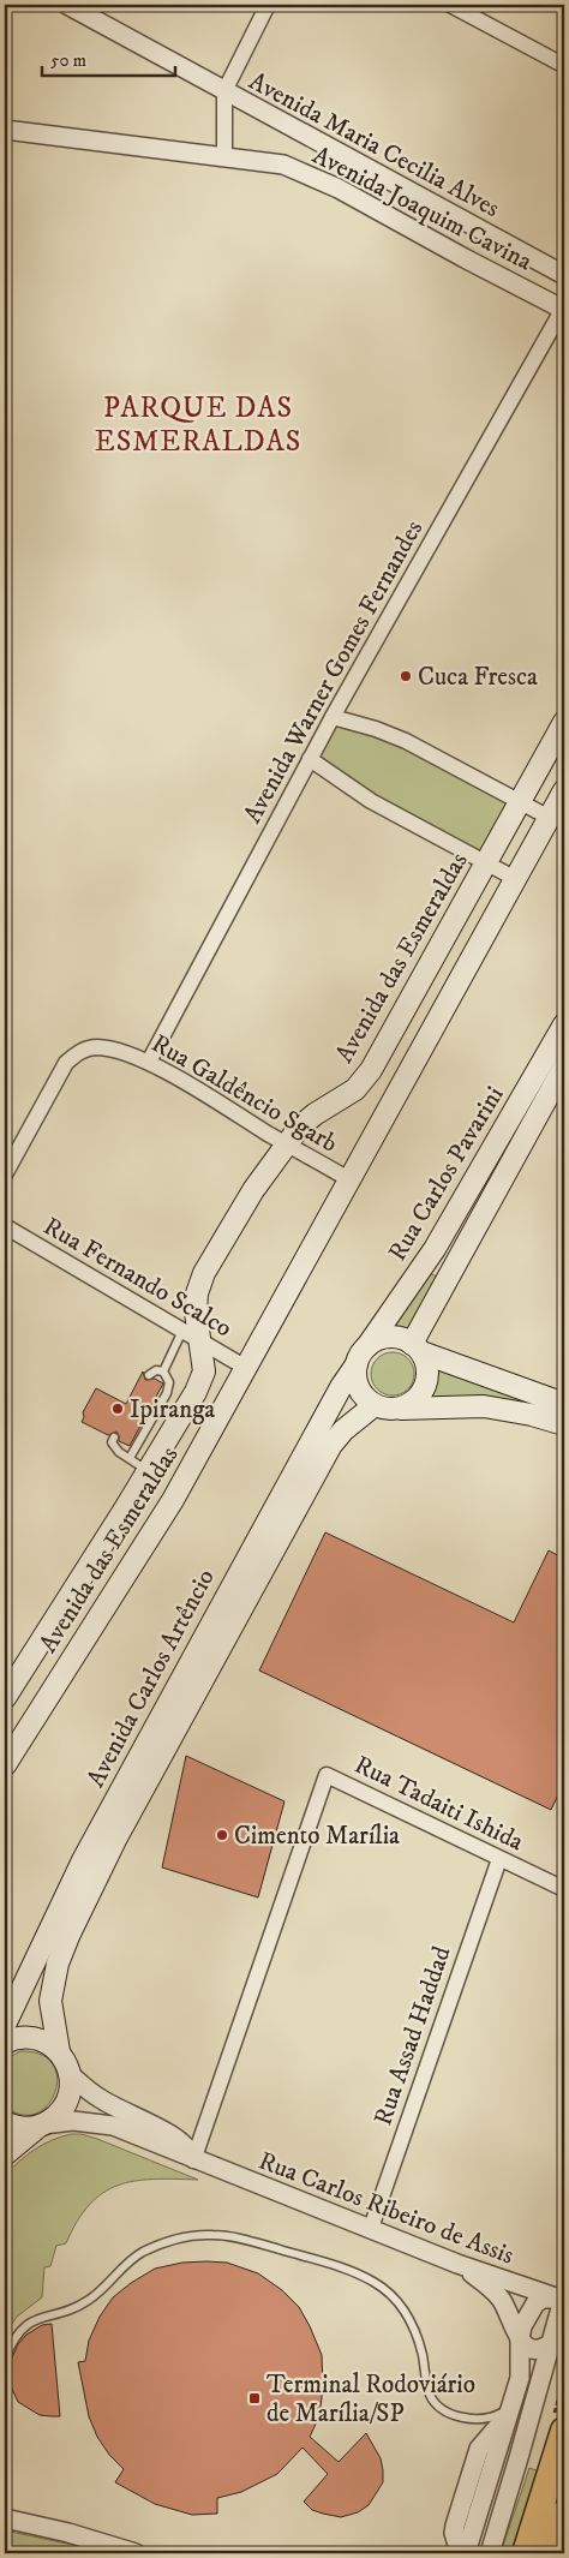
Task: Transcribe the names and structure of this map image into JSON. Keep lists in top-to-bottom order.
{
  "streets": {
    "main road": ["Avenida das Esmeraldas", "Rua Carlos Pavarini", "Avenida Carlos Artêncio"],
    "street": [
      "Avenida Maria Cecilia Alves",
      "Avenida Joaquim Cavina",
      "Avenida Warner Gomes Fernandes",
      "Rua Galdêncio Sgarb",
      "Rua Fernando Scalco",
      "Rua Tadaiti Ishida",
      "Rua Assad Haddad",
      "Rua Carlos Ribeiro de Assis"
    ]
  },
  "crossings": [
    ["Avenida Joaquim Cavina", "Avenida Warner Gomes Fernandes"],
    ["Avenida Warner Gomes Fernandes", "Rua Galdêncio Sgarb"],
    ["Avenida das Esmeraldas", "Rua Galdêncio Sgarb"],
    ["Avenida das Esmeraldas", "Rua Fernando Scalco"],
    ["Rua Carlos Pavarini", "Avenida Carlos Artêncio"],
    ["Rua Tadaiti Ishida", "Rua Assad Haddad"],
    ["Rua Tadaiti Ishida", "Rua Carlos Ribeiro de Assis"],
    ["Rua Assad Haddad", "Rua Carlos Ribeiro de Assis"]
  ],
  "districts": ["PARQUE DAS ESMERALDAS"],
  "places": {
    "other": ["Cuca Fresca", "Ipiranga", "Cimento Marília"],
    "transit": ["Terminal Rodoviário de Marília/SP"]
  },
  "scale_bar": "50 m"
}
